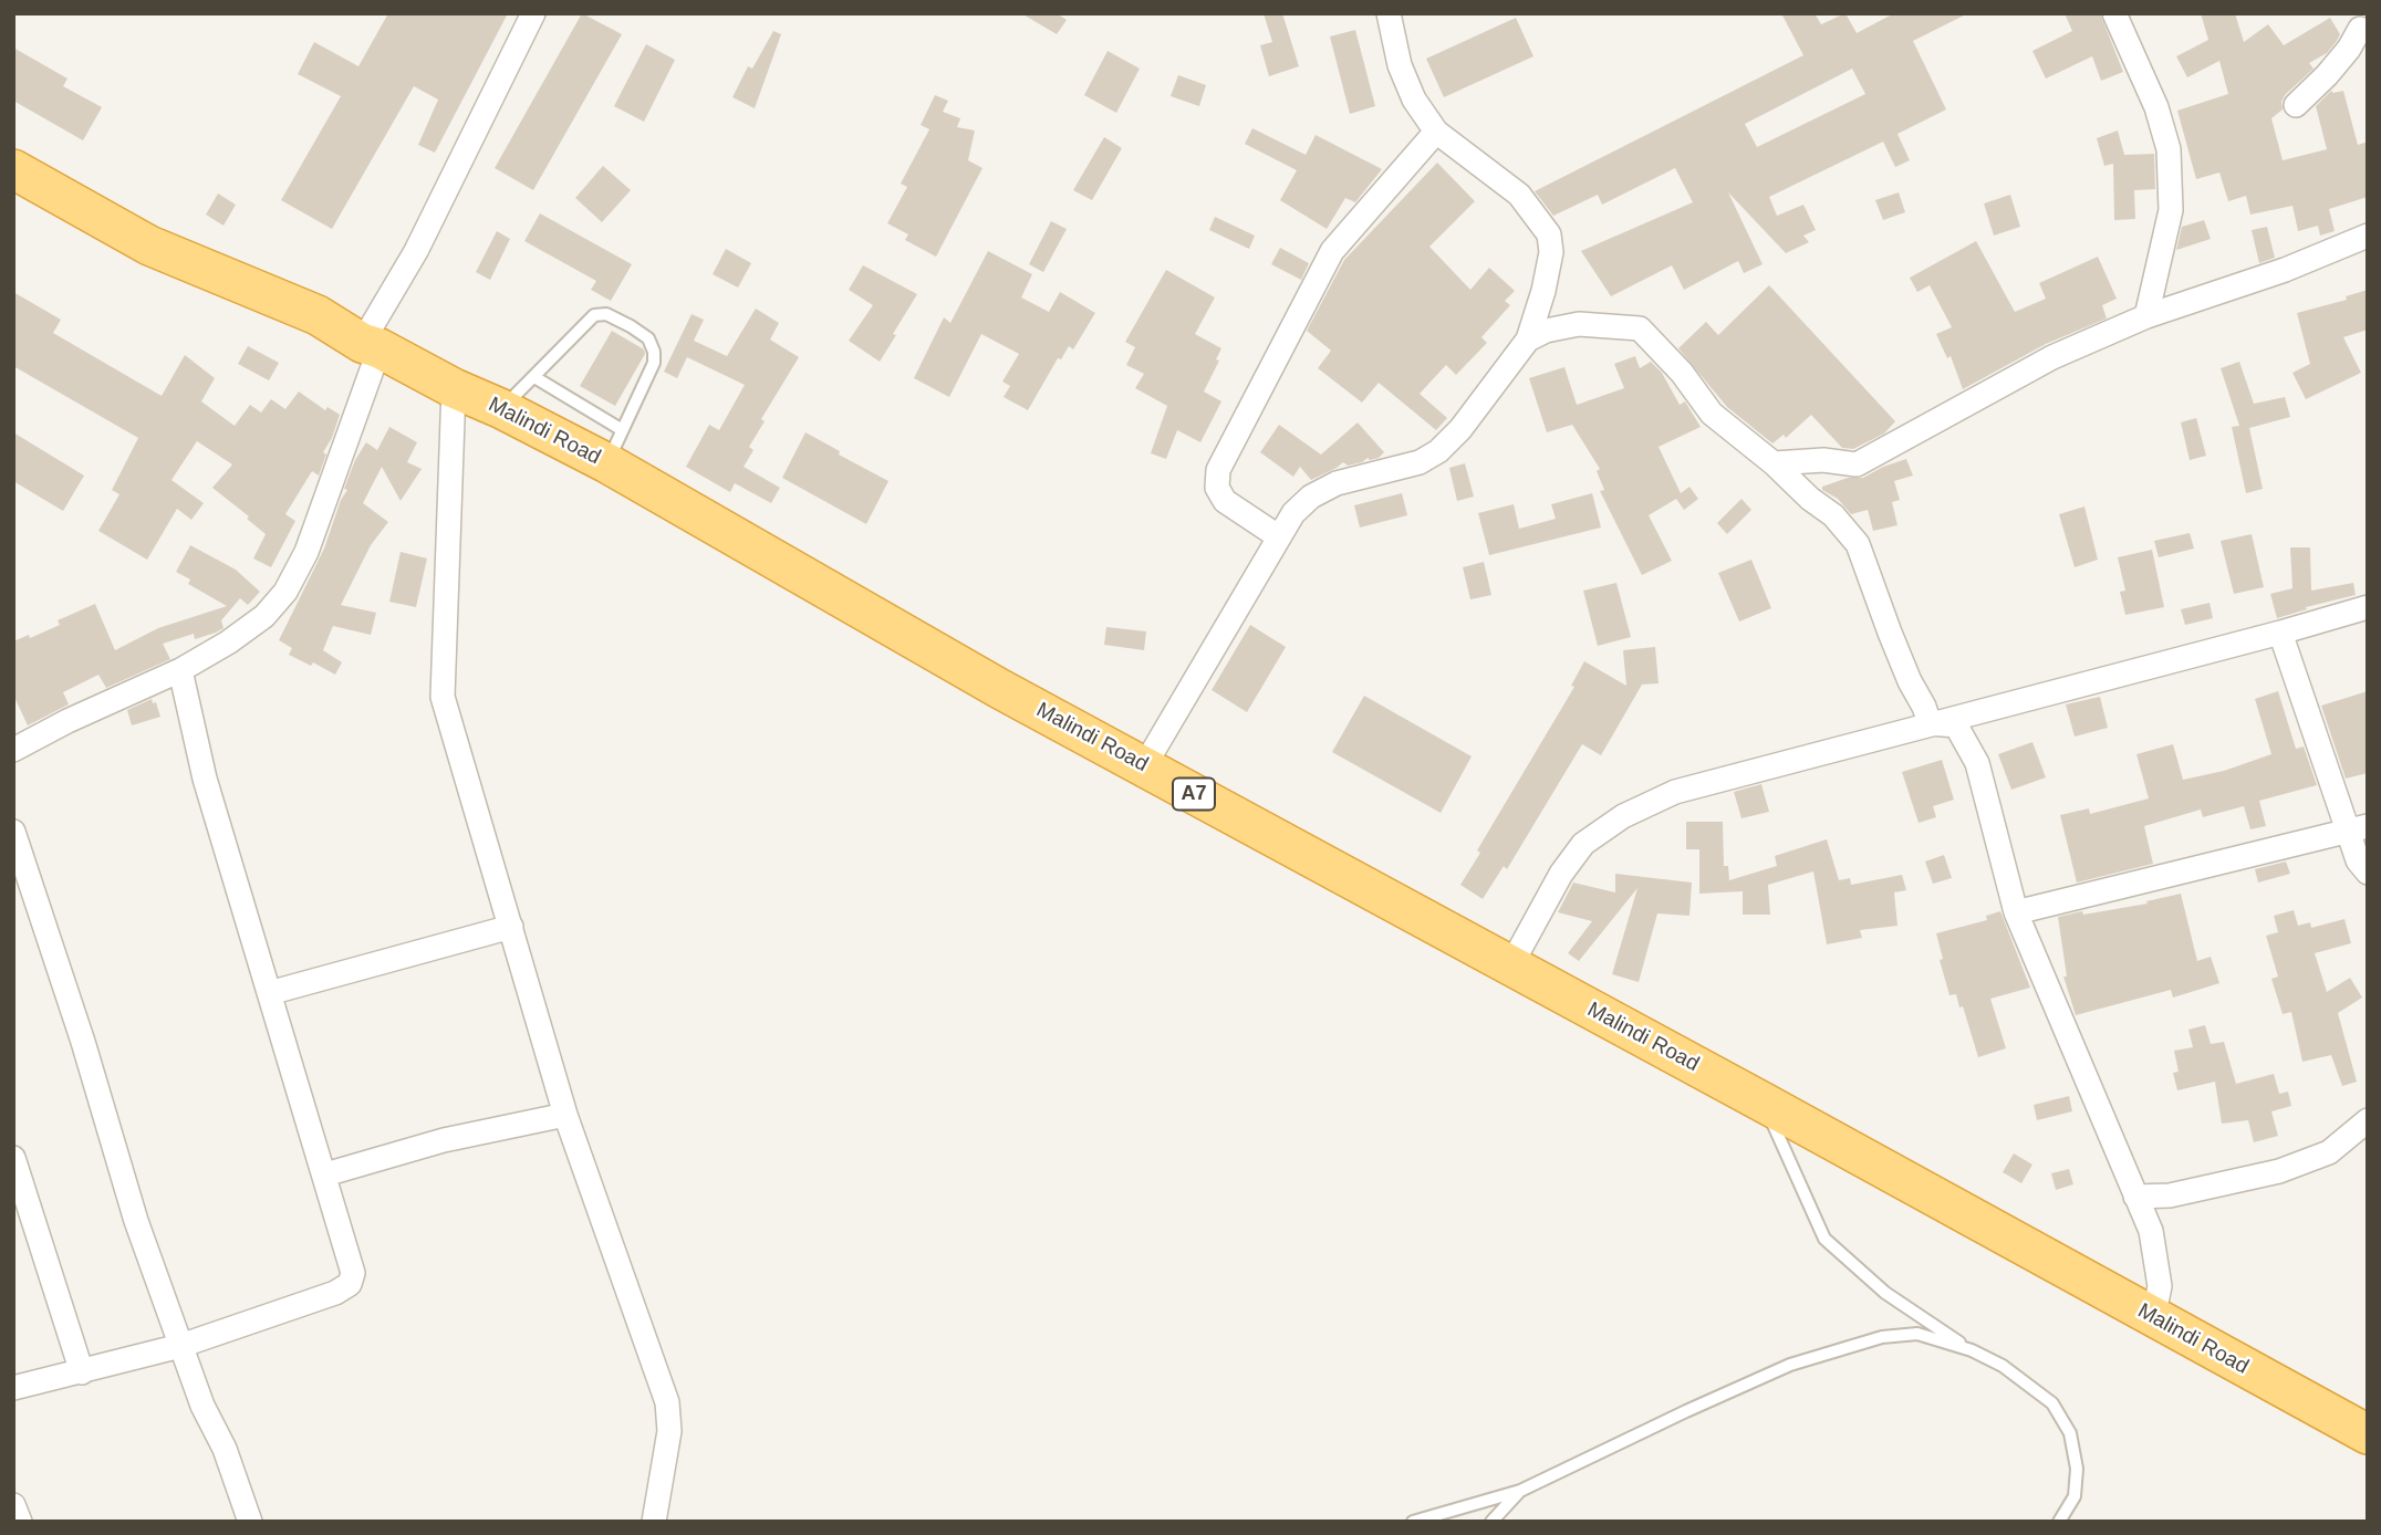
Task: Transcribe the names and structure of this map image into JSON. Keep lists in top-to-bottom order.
{
  "streets": {
    "highway": ["Malindi Road", "A7"]
  }
}
